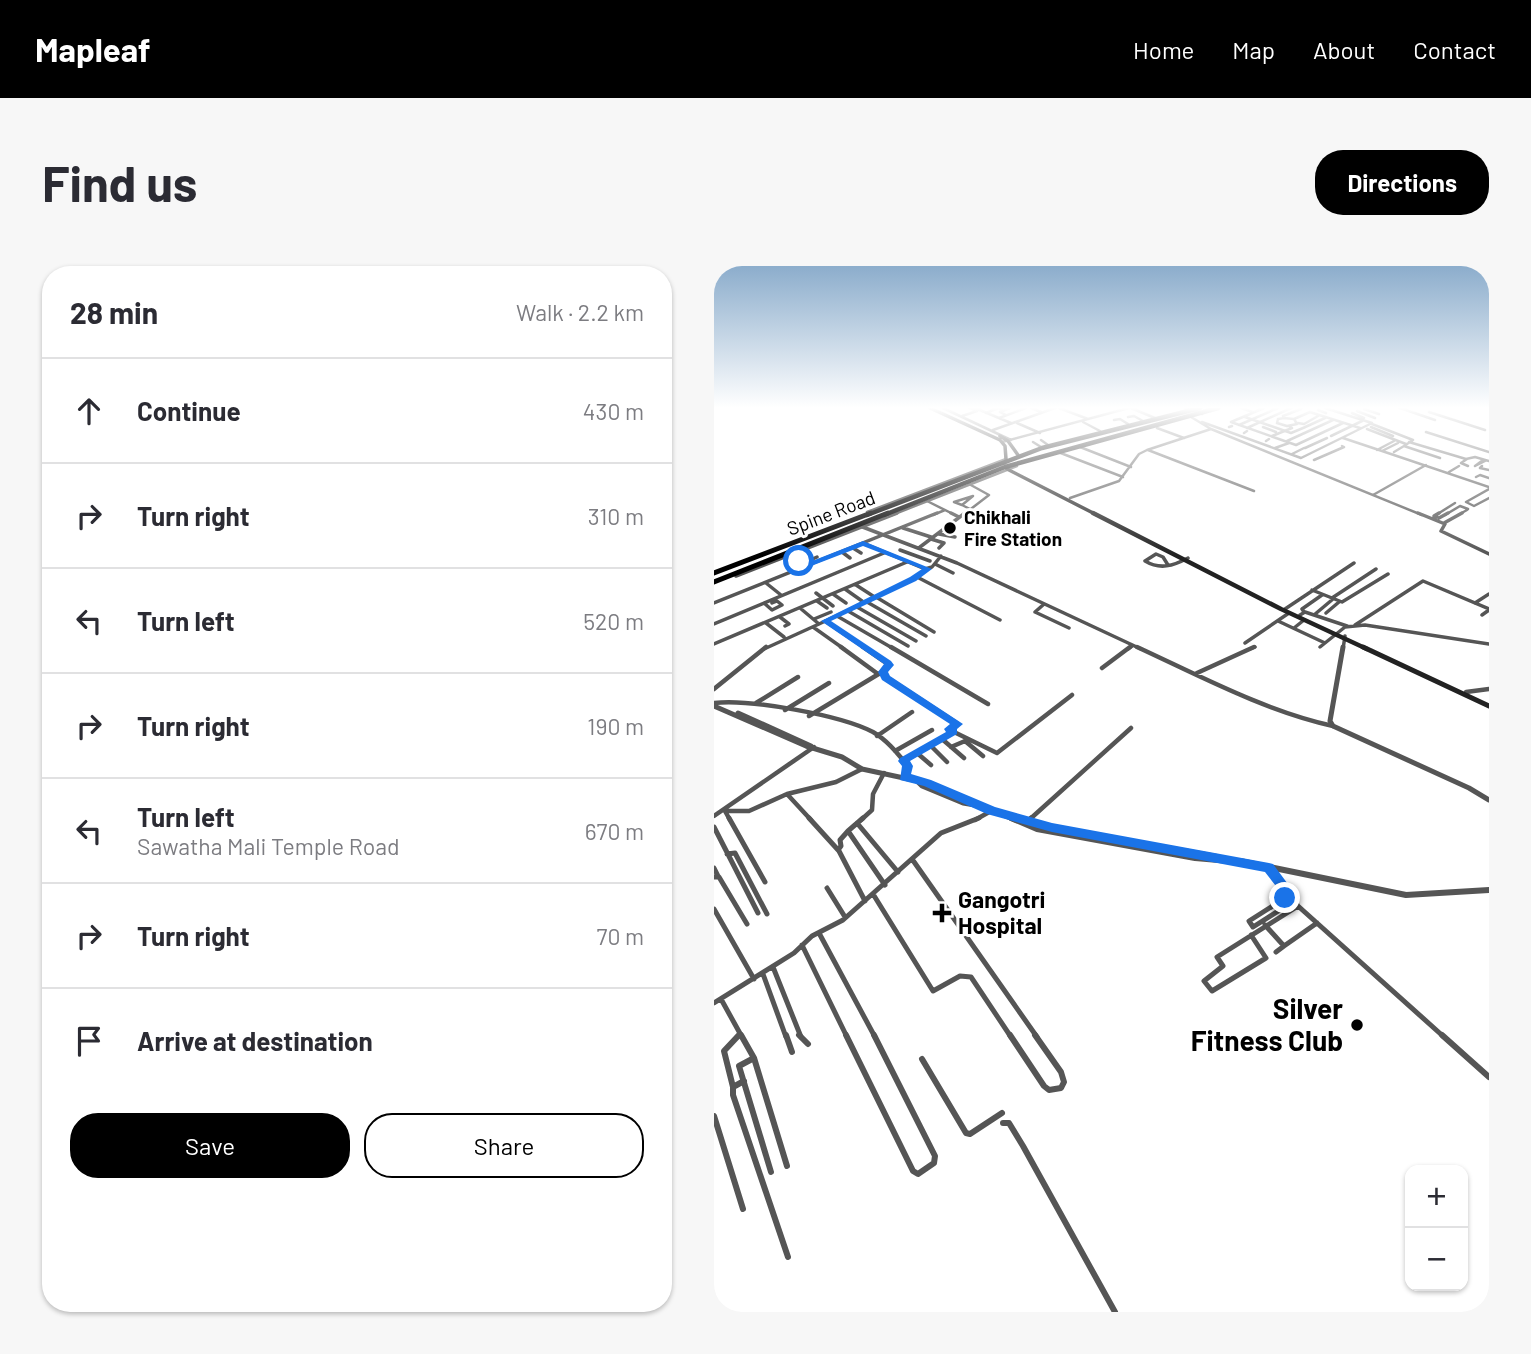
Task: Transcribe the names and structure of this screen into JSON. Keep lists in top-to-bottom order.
{
  "streets": {
    "main road": ["Spine Road"]
  },
  "places": {
    "other": ["Chikhali Fire Station", "Silver Fitness Club"],
    "health": ["Gangotri Hospital"]
  },
  "page": {
    "header": "Mapleaf",
    "nav": [
      "Home",
      "Map",
      "About",
      "Contact"
    ],
    "buttons": [
      "Directions",
      ["Save", "Share"]
    ],
    "title": "Find us",
    "heading": ["28 min", "Walk · 2.2 km"],
    "list": [
      ["Continue", "430 m"],
      ["Turn right", "310 m"],
      ["Turn left", "520 m"],
      ["Turn right", "190 m"],
      ["Turn left", "Sawatha Mali Temple Road", "670 m"],
      ["Turn right", "70 m"],
      "Arrive at destination"
    ],
    "map_buttons": ["+", "−"]
  }
}
